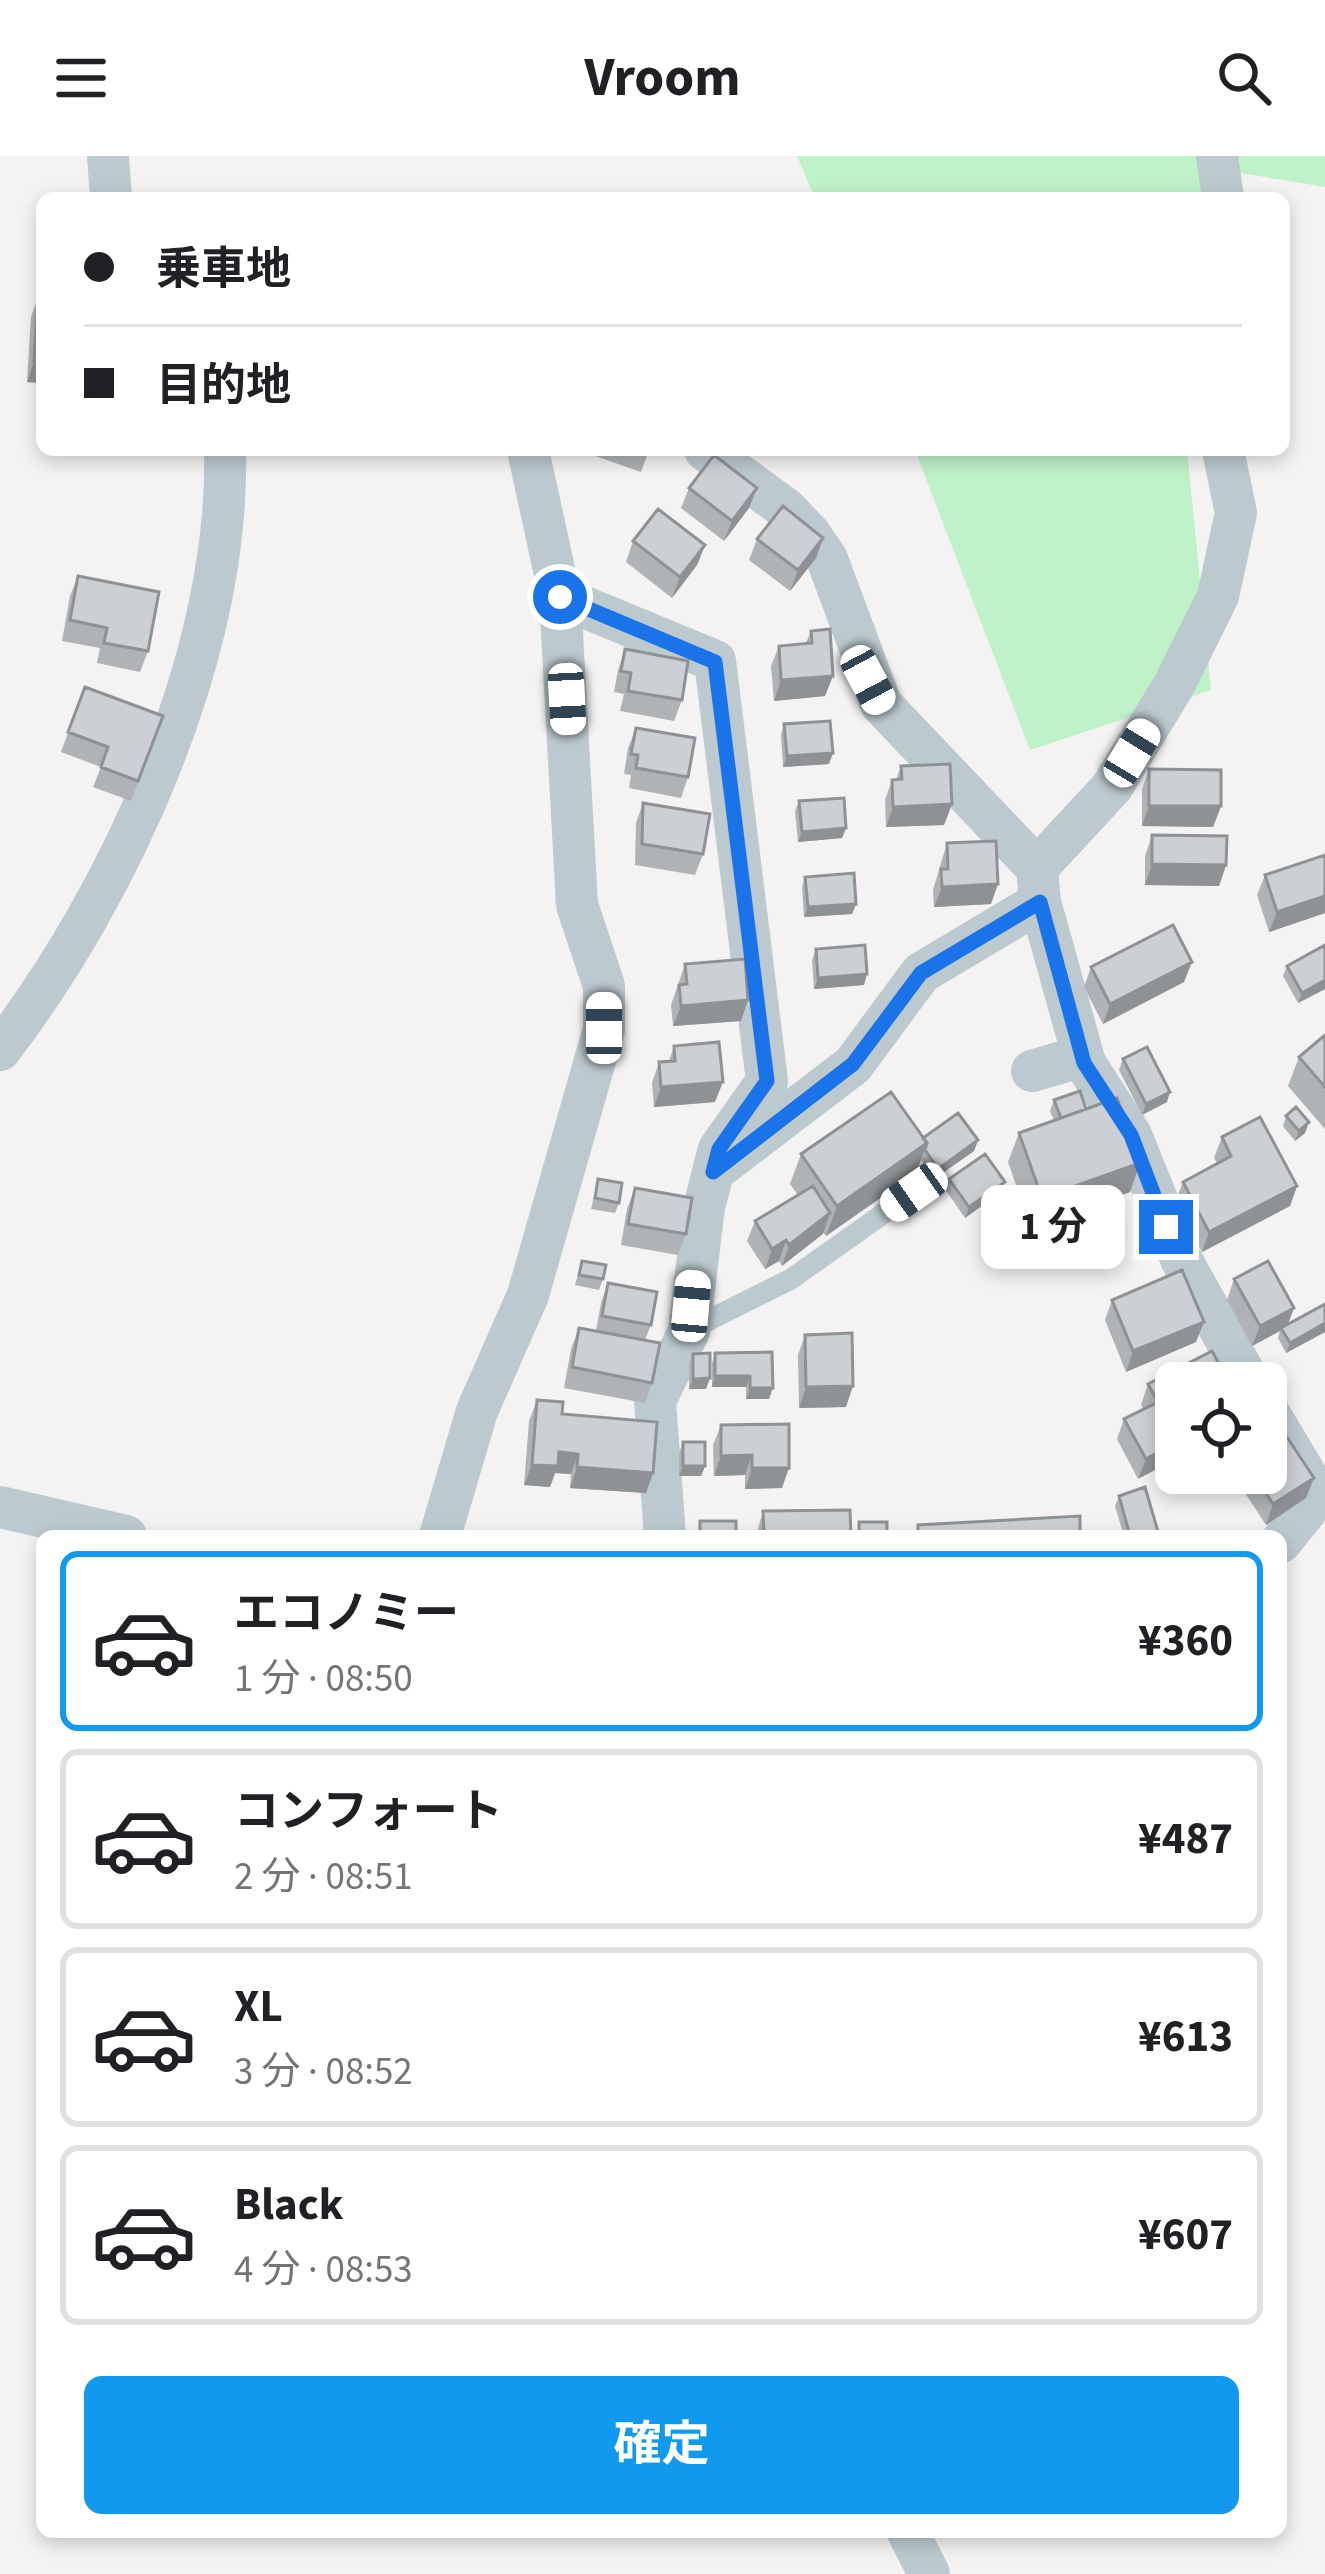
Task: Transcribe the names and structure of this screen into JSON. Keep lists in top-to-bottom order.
{
  "page": {
    "header": "Vroom",
    "banner": ["乗車地", "目的地"],
    "bubble": "1 分",
    "list": [
      {
        "name": "エコノミー",
        "note": "1 分 · 08:50",
        "value": "¥360"
      },
      {
        "name": "コンフォート",
        "note": "2 分 · 08:51",
        "value": "¥487"
      },
      {
        "name": "XL",
        "note": "3 分 · 08:52",
        "value": "¥613"
      },
      {
        "name": "Black",
        "note": "4 分 · 08:53",
        "value": "¥607"
      }
    ],
    "buttons": "確定"
  }
}
